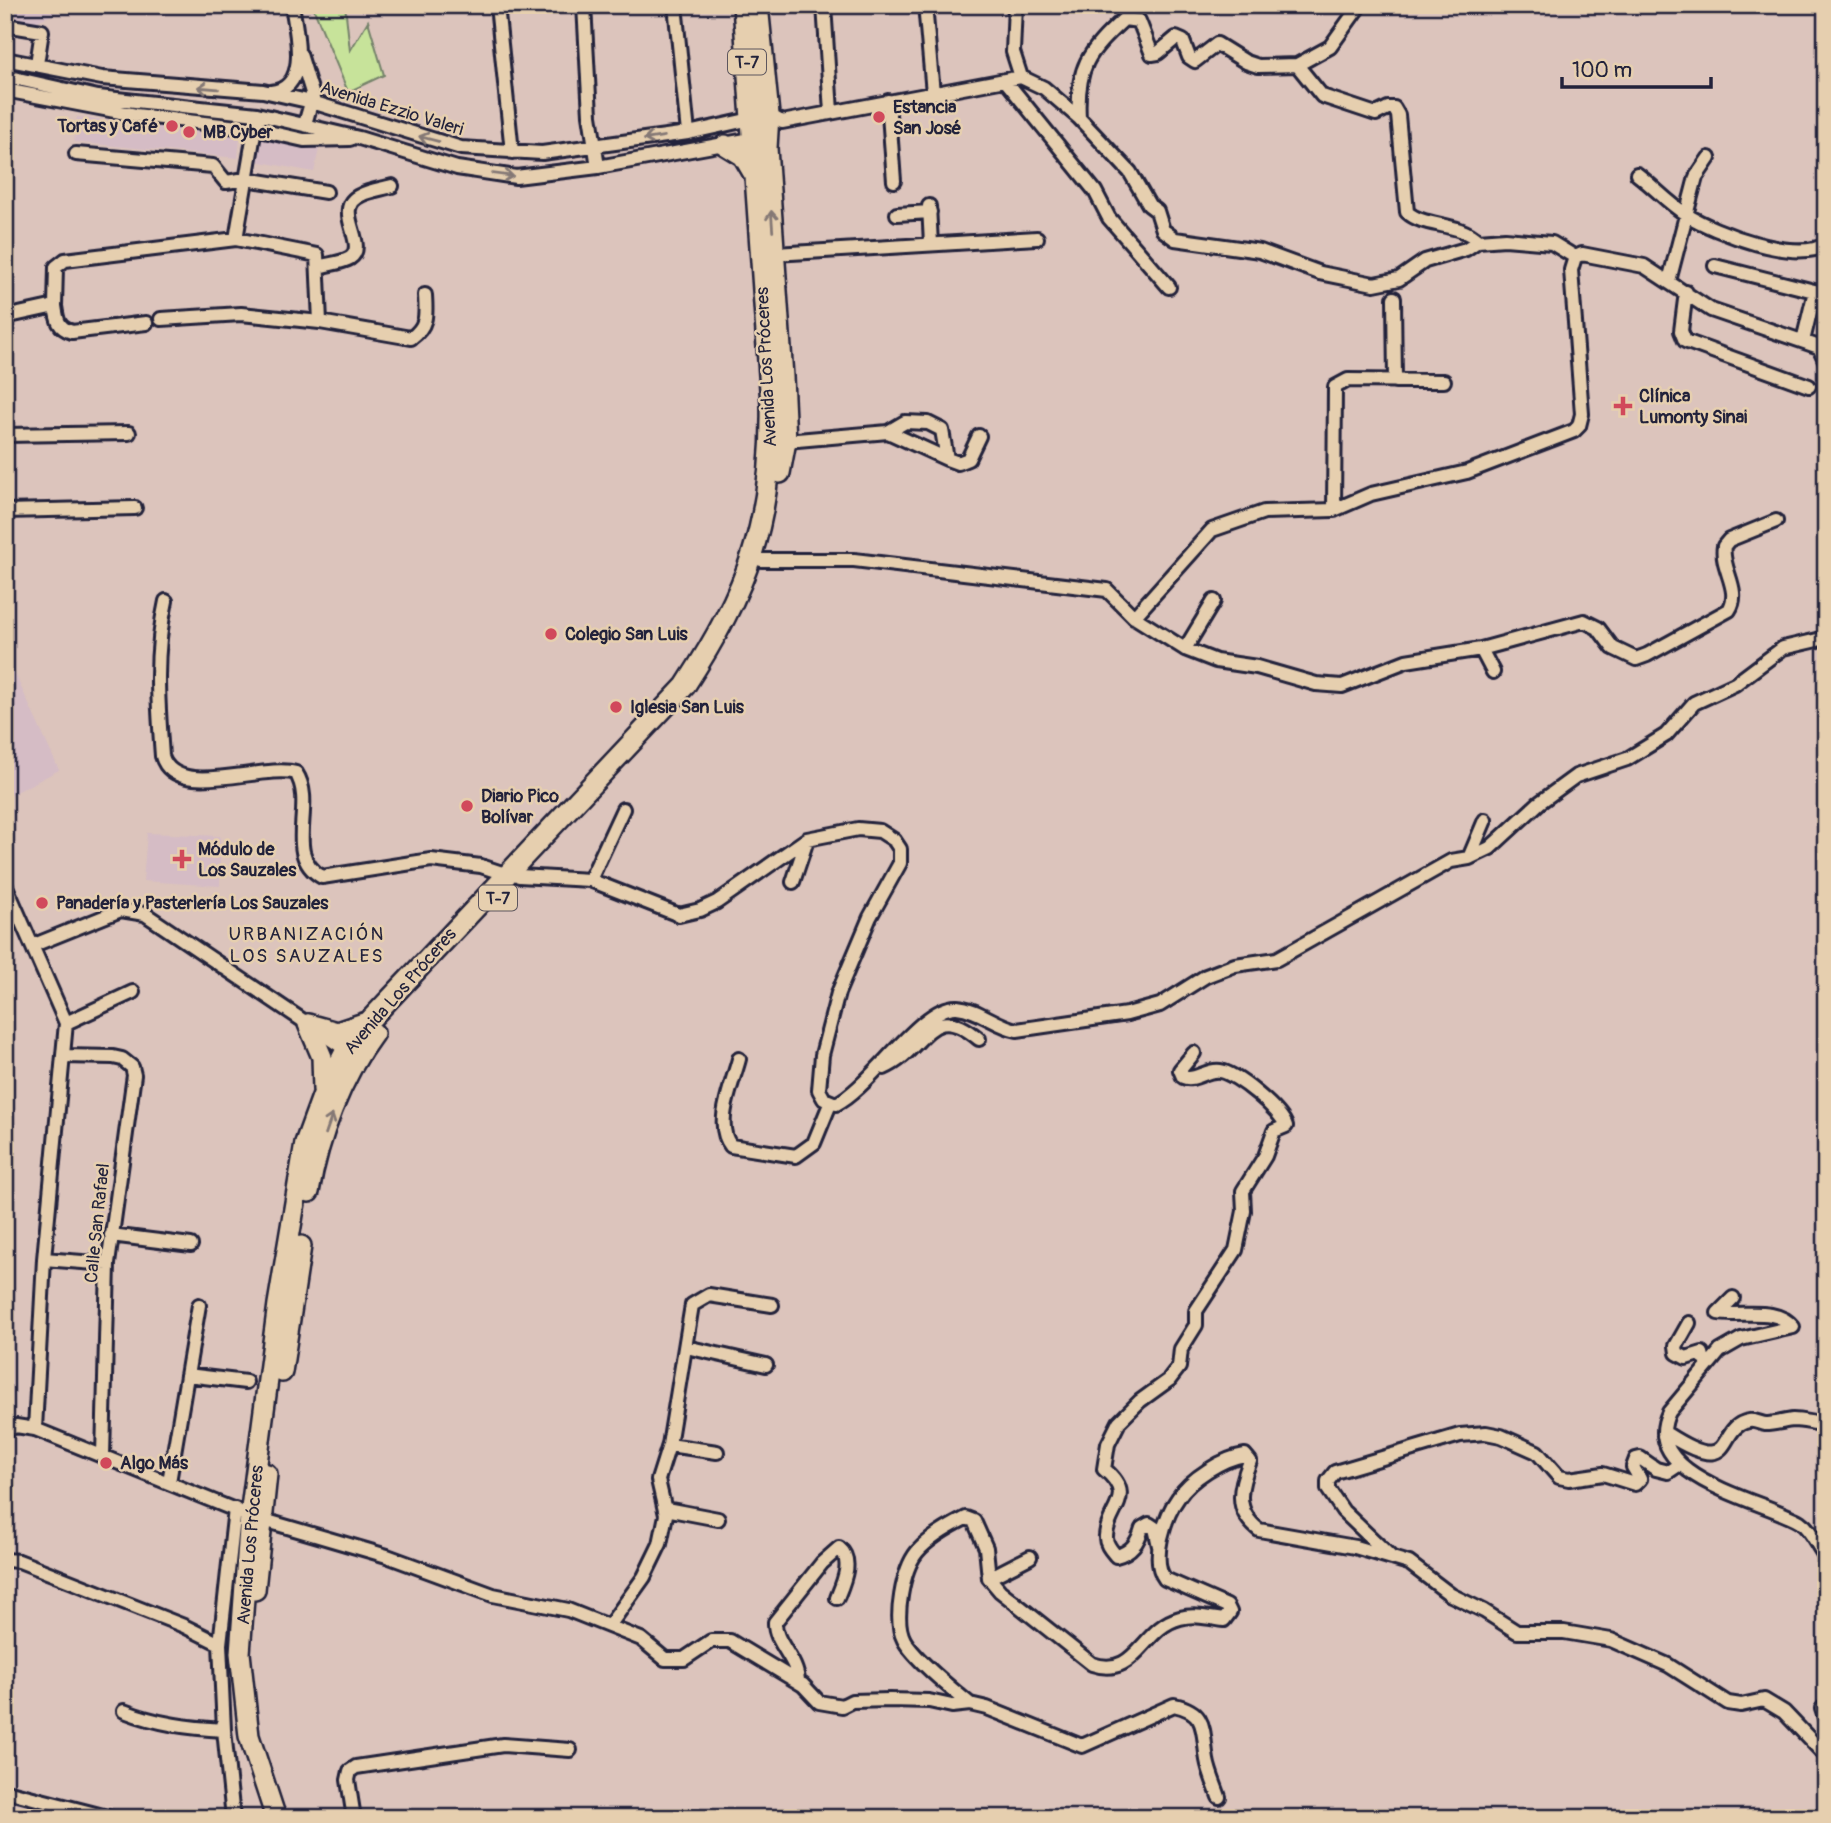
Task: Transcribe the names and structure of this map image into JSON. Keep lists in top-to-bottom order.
{
  "streets": {
    "highway": ["T-7", "Avenida Los Próceres"],
    "street": ["Avenida Ezzio Valeri", "Calle San Rafael"]
  },
  "crossings": [
    ["T-7", "Avenida Los Próceres"],
    ["Avenida Ezzio Valeri", "Avenida Los Próceres"]
  ],
  "districts": ["URBANIZACIÓN LOS SAUZALES"],
  "places": {
    "other": [
      "Estancia San José",
      "Tortas y Café",
      "MB Cyber",
      "Colegio San Luis",
      "Iglesia San Luis",
      "Diario Pico Bolívar",
      "Panadería y Pasterlería Los Sauzales",
      "Algo Más"
    ],
    "health": ["Clínica Lumonty Sinai", "Módulo de Los Sauzales"]
  },
  "scale_bar": "100 m"
}
